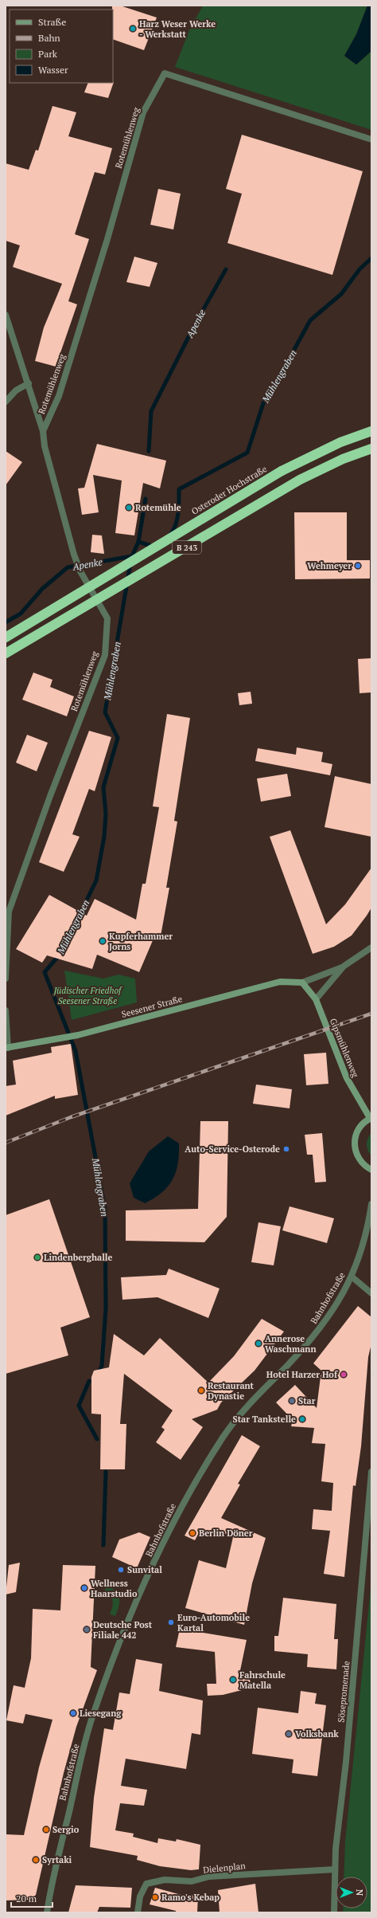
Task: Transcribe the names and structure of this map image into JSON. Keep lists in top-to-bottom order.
{
  "streets": {
    "highway": ["Osteroder Hochstraße", "B 243"],
    "street": [
      "Rotemühlenweg",
      "Seesener Straße",
      "Gipsmühlenweg",
      "Bahnhofstraße",
      "Sösepromenade",
      "Dielenplan"
    ]
  },
  "crossings": [
    ["Seesener Straße", "Gipsmühlenweg"],
    ["Sösepromenade", "Dielenplan"]
  ],
  "water": ["Apenke", "Mühlengraben"],
  "parks": ["Jüdischer Friedhof Seesener Straße"],
  "places": [
    "Harz Weser Werke - Werkstatt",
    "Rotemühle",
    "Wehmeyer",
    "Kupferhammer Jorns",
    "Auto-Service-Osterode",
    "Lindenberghalle",
    "Annerose Waschmann",
    "Hotel Harzer Hof",
    "Restaurant Dynastie",
    "Star",
    "Star Tankstelle",
    "Berlin Döner",
    "Sunvital",
    "Wellness Haarstudio",
    "Euro-Automobile Kartal",
    "Deutsche Post Filiale 442",
    "Fahrschule Matella",
    "Liesegang",
    "Volksbank",
    "Sergio",
    "Syrtaki",
    "Ramo's Kebap"
  ],
  "legend": [
    "Straße",
    "Bahn",
    "Park",
    "Wasser"
  ],
  "scale_bar": "20 m",
  "north": "right"
}
